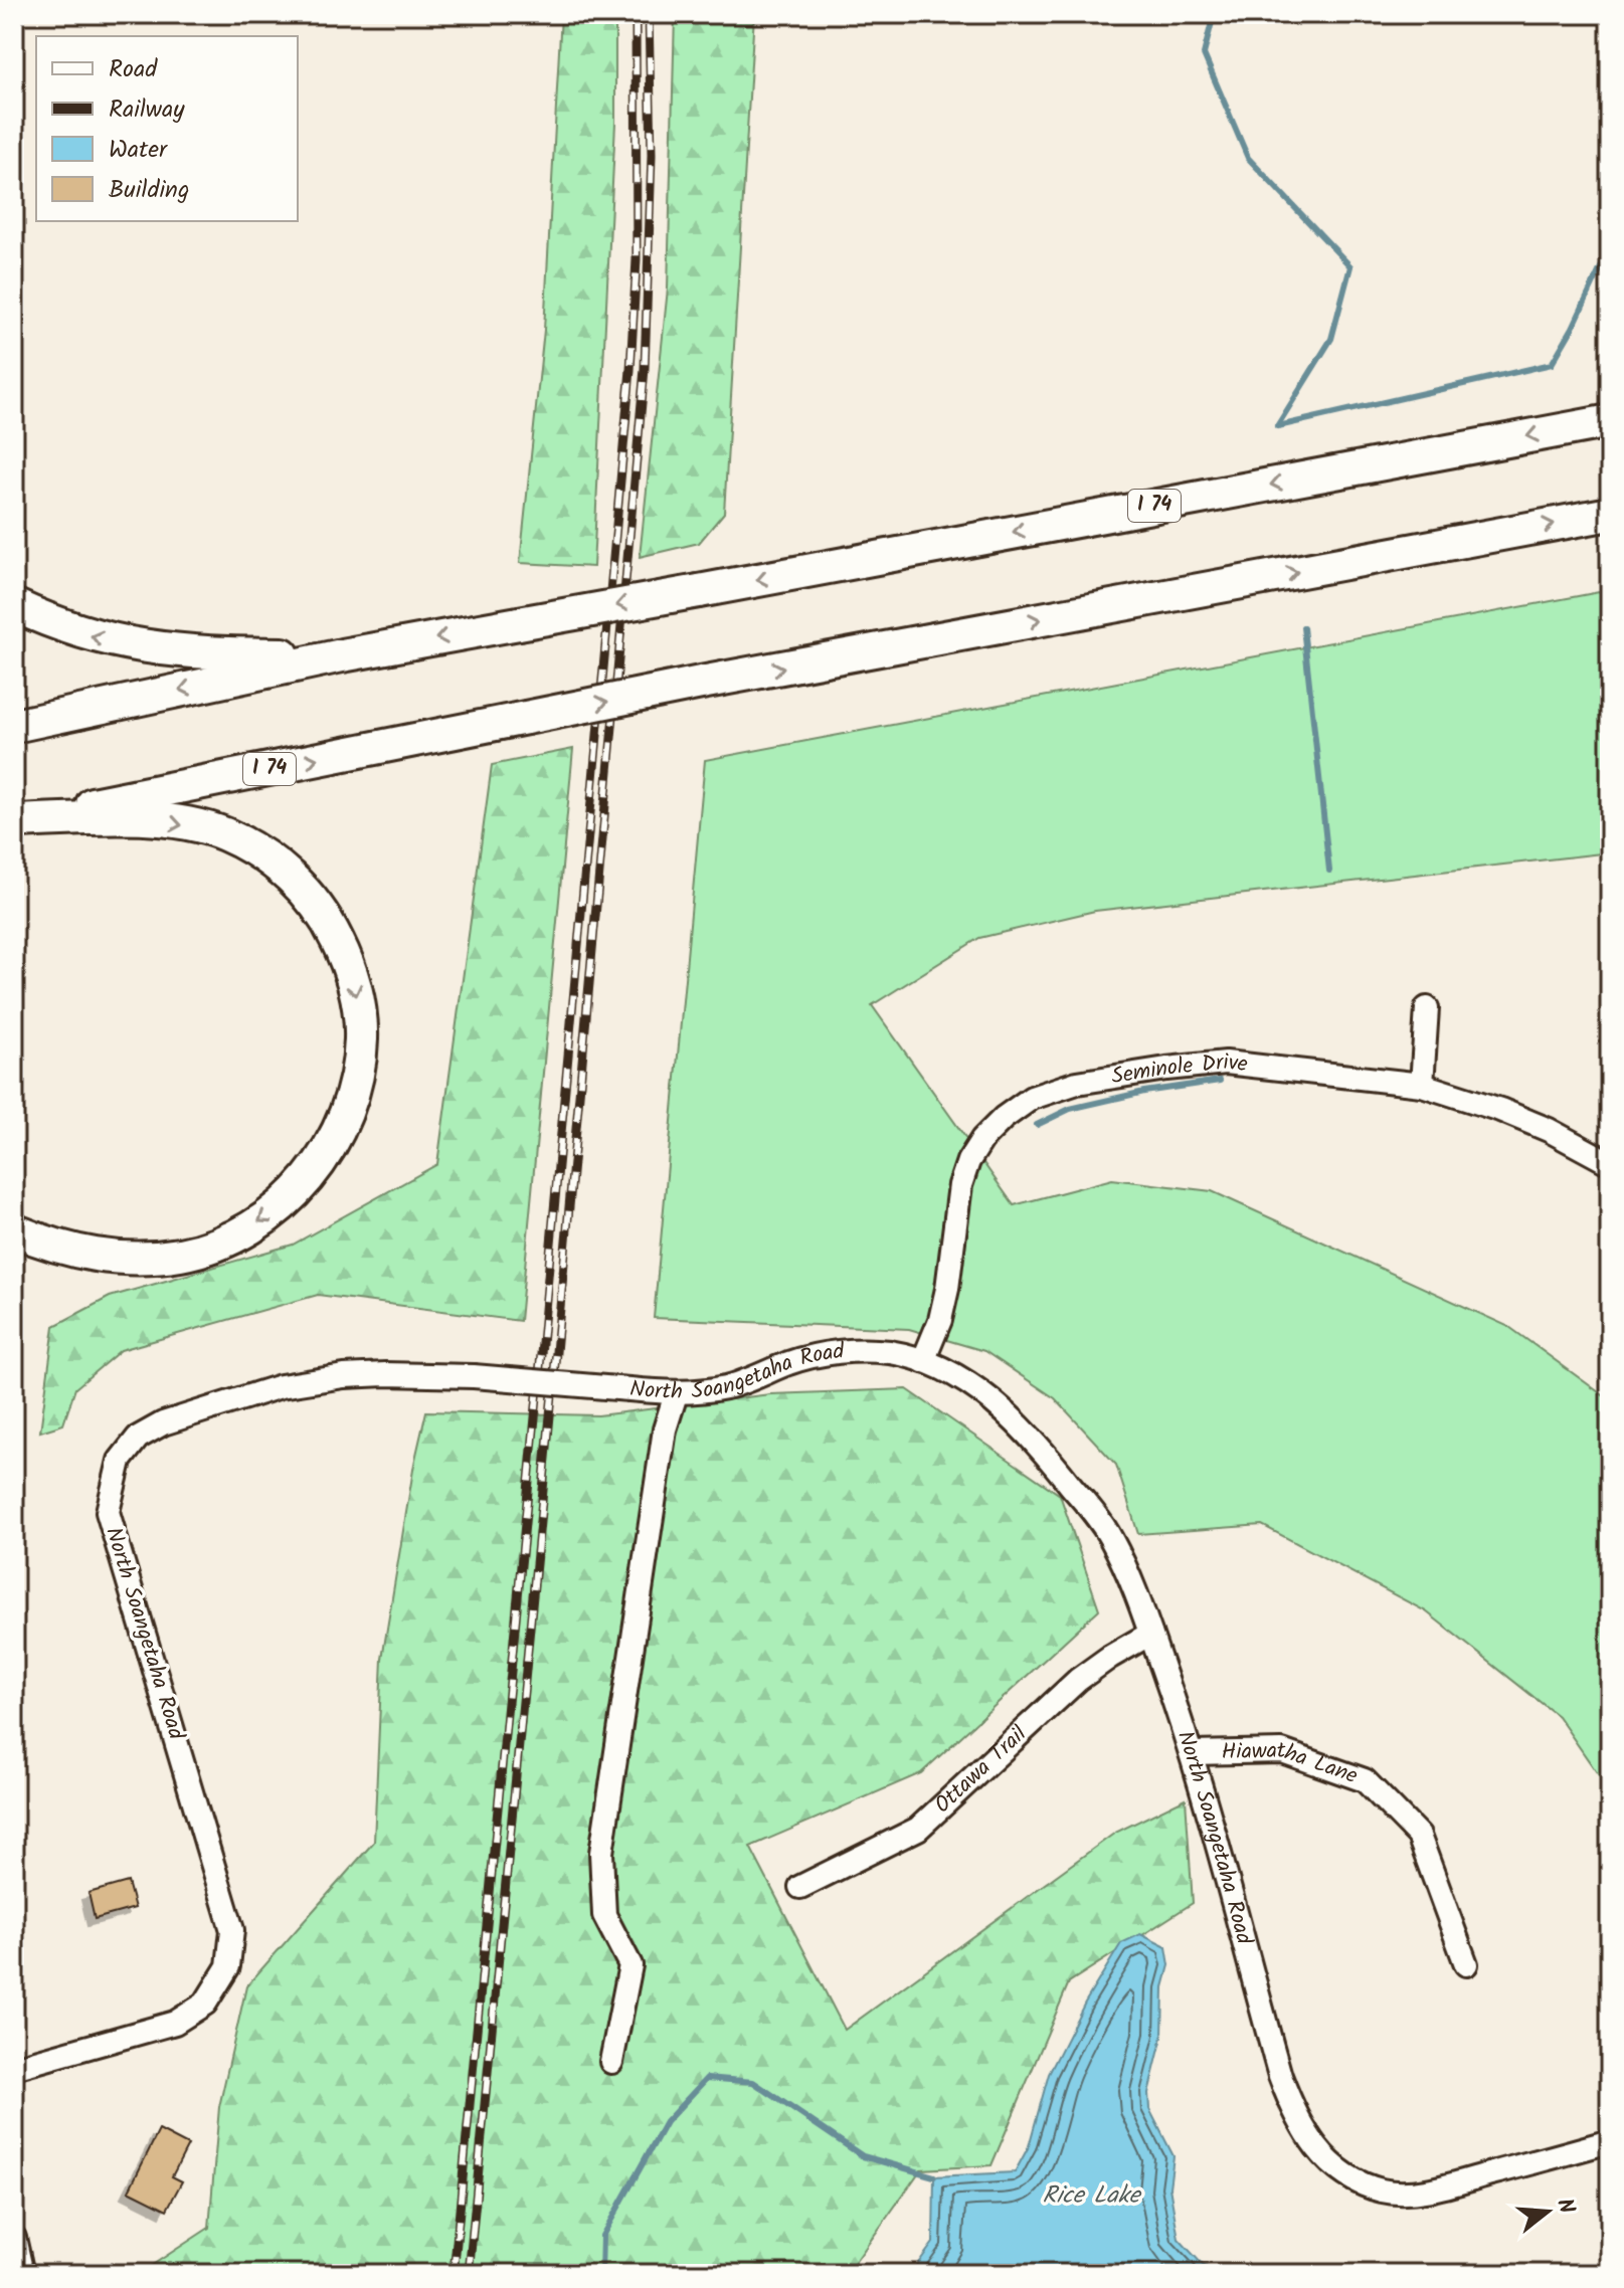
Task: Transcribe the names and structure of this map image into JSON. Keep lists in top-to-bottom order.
{
  "streets": {
    "highway": ["I 74"],
    "street": [
      "Seminole Drive",
      "North Soangetaha Road",
      "Hiawatha Lane",
      "Ottawa Trail"
    ]
  },
  "crossings": [
    ["Seminole Drive", "North Soangetaha Road"],
    ["North Soangetaha Road", "Hiawatha Lane"],
    ["North Soangetaha Road", "Ottawa Trail"]
  ],
  "water": ["Rice Lake"],
  "legend": [
    "Road",
    "Railway",
    "Water",
    "Building"
  ],
  "north": "right"
}
